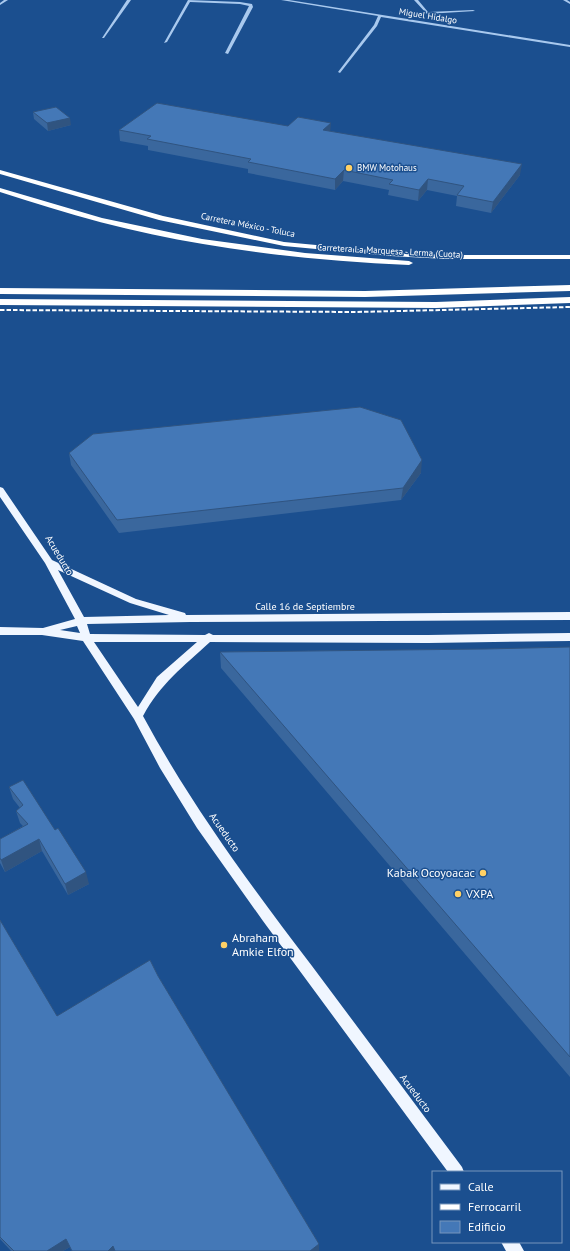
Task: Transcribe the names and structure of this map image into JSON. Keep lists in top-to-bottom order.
{
  "streets": {
    "highway": ["Carretera México - Toluca", "Carretera La Marquesa - Lerma (Cuota)"],
    "main road": ["Acueducto", "Calle 16 de Septiembre"],
    "street": ["Miguel Hidalgo"]
  },
  "crossings": [
    ["Acueducto", "Calle 16 de Septiembre"]
  ],
  "places": [
    "BMW Motohaus",
    "Kabak Ocoyoacac",
    "VXPA",
    "Abraham Amkie Elfon"
  ],
  "legend": ["Calle", "Ferrocarril", "Edificio"]
}
